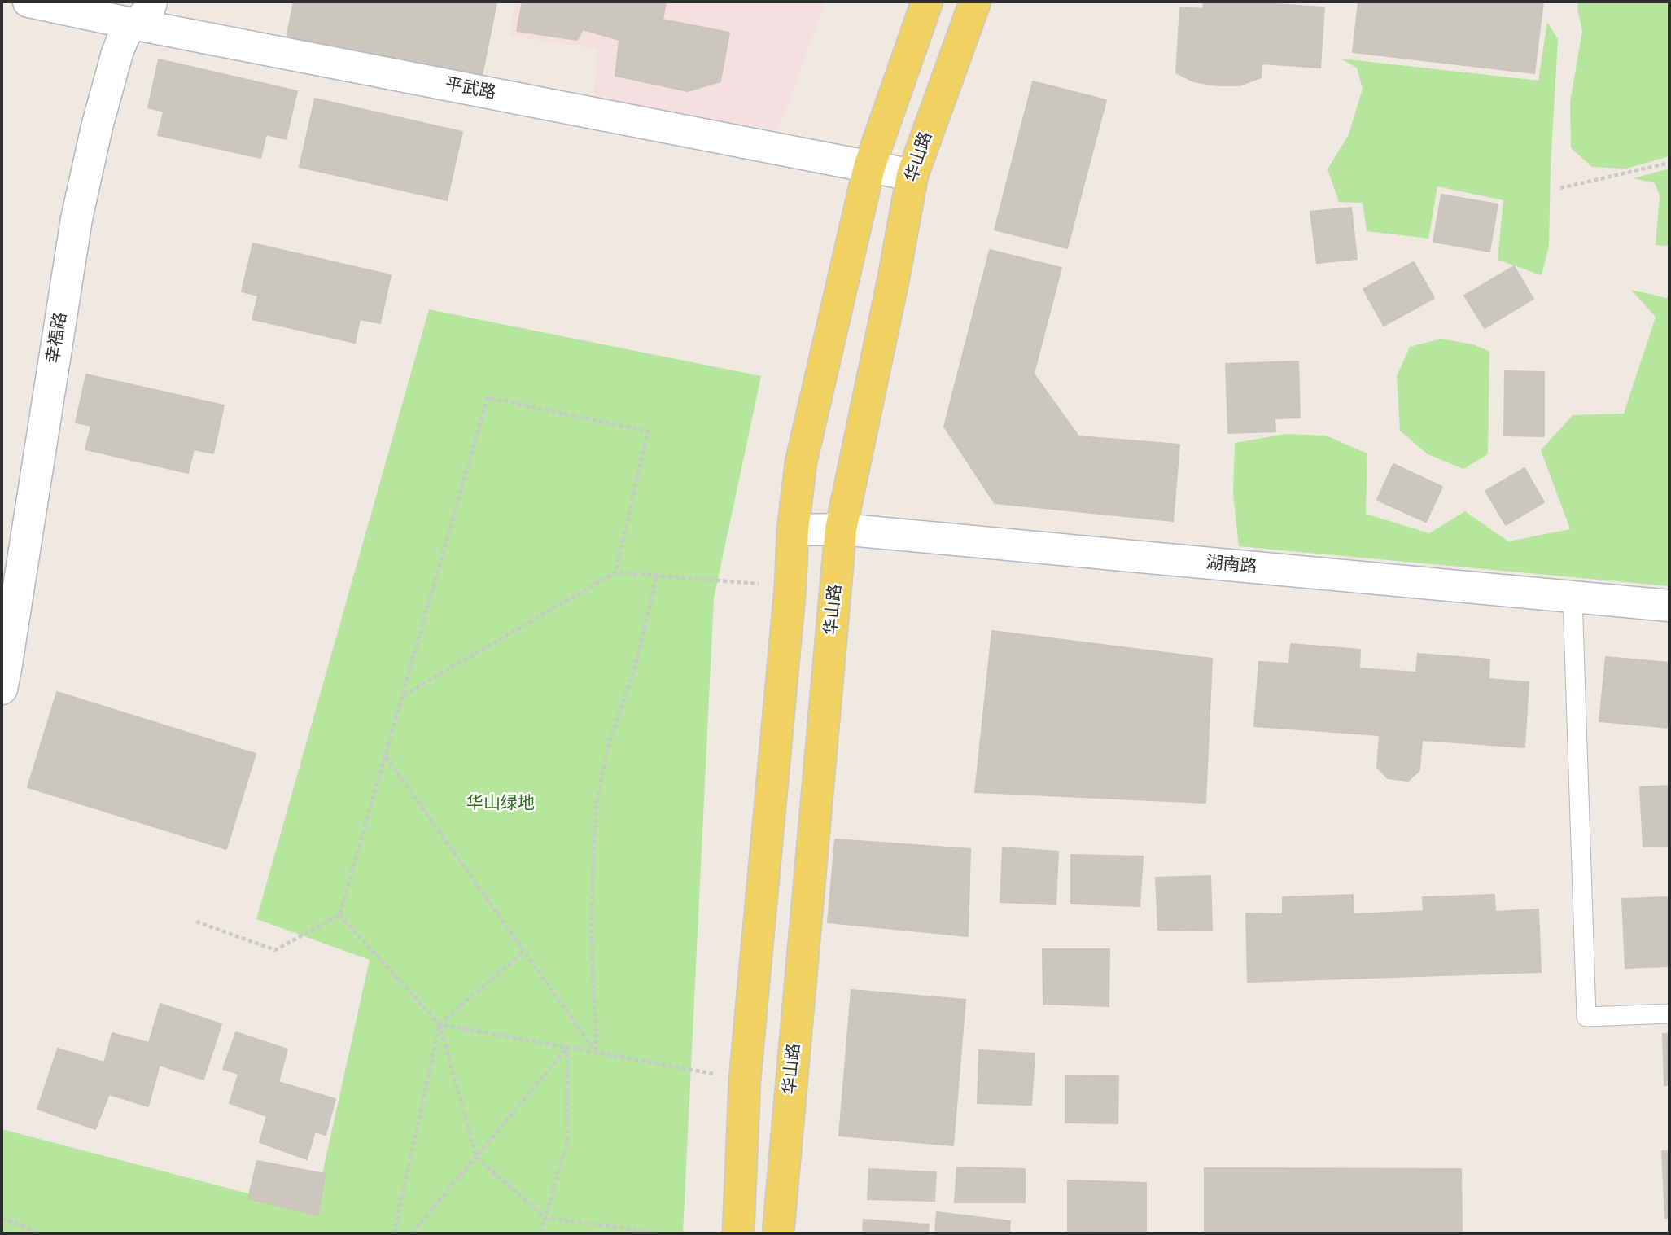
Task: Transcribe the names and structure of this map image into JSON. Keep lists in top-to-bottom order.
{
  "streets": {
    "main road": ["华山路"],
    "street": ["平武路", "幸福路", "湖南路"]
  },
  "crossings": [
    ["平武路", "华山路"],
    ["平武路", "幸福路"],
    ["华山路", "湖南路"]
  ],
  "parks": ["华山绿地"]
}
